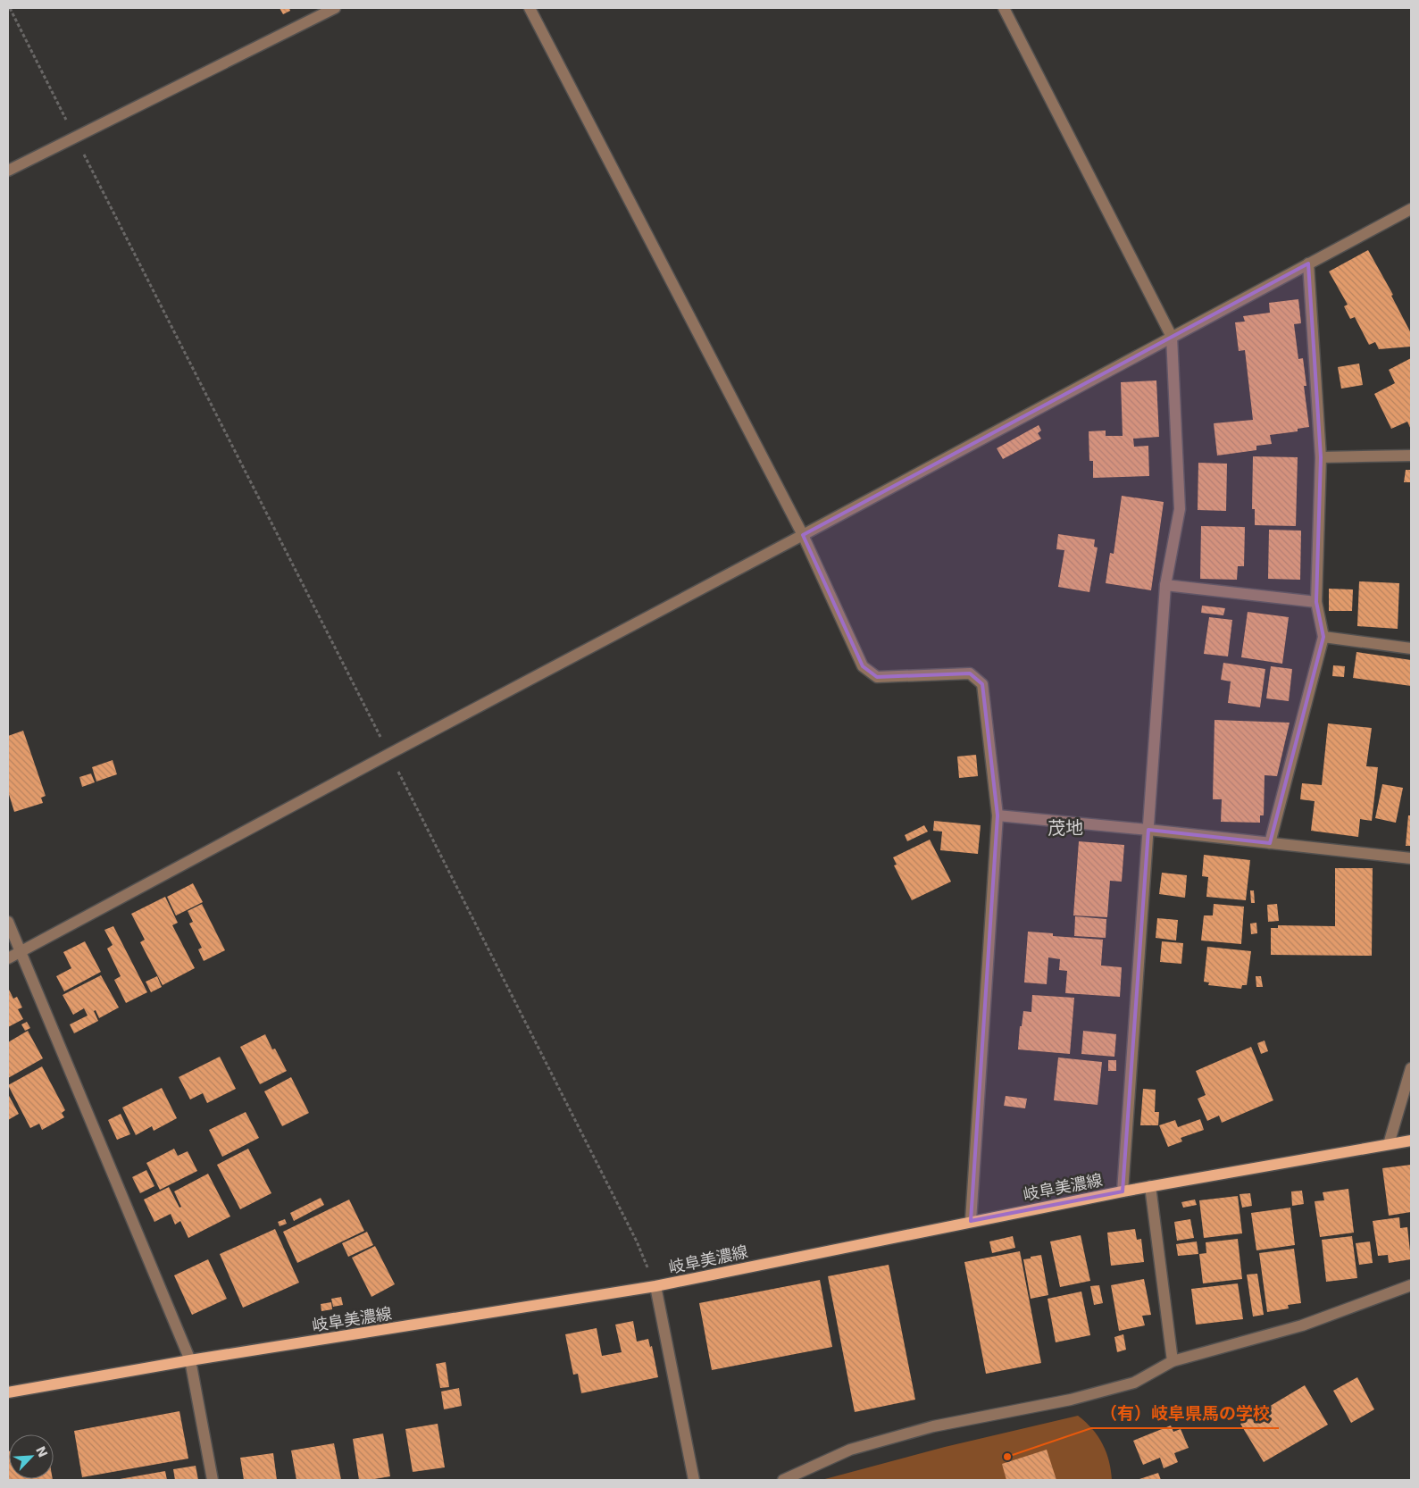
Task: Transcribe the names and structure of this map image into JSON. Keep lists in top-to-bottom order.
{
  "streets": {
    "main road": ["岐阜美濃線"]
  },
  "districts": ["茂地"],
  "places": ["（有）岐阜県馬の学校"],
  "north": "top right"
}
